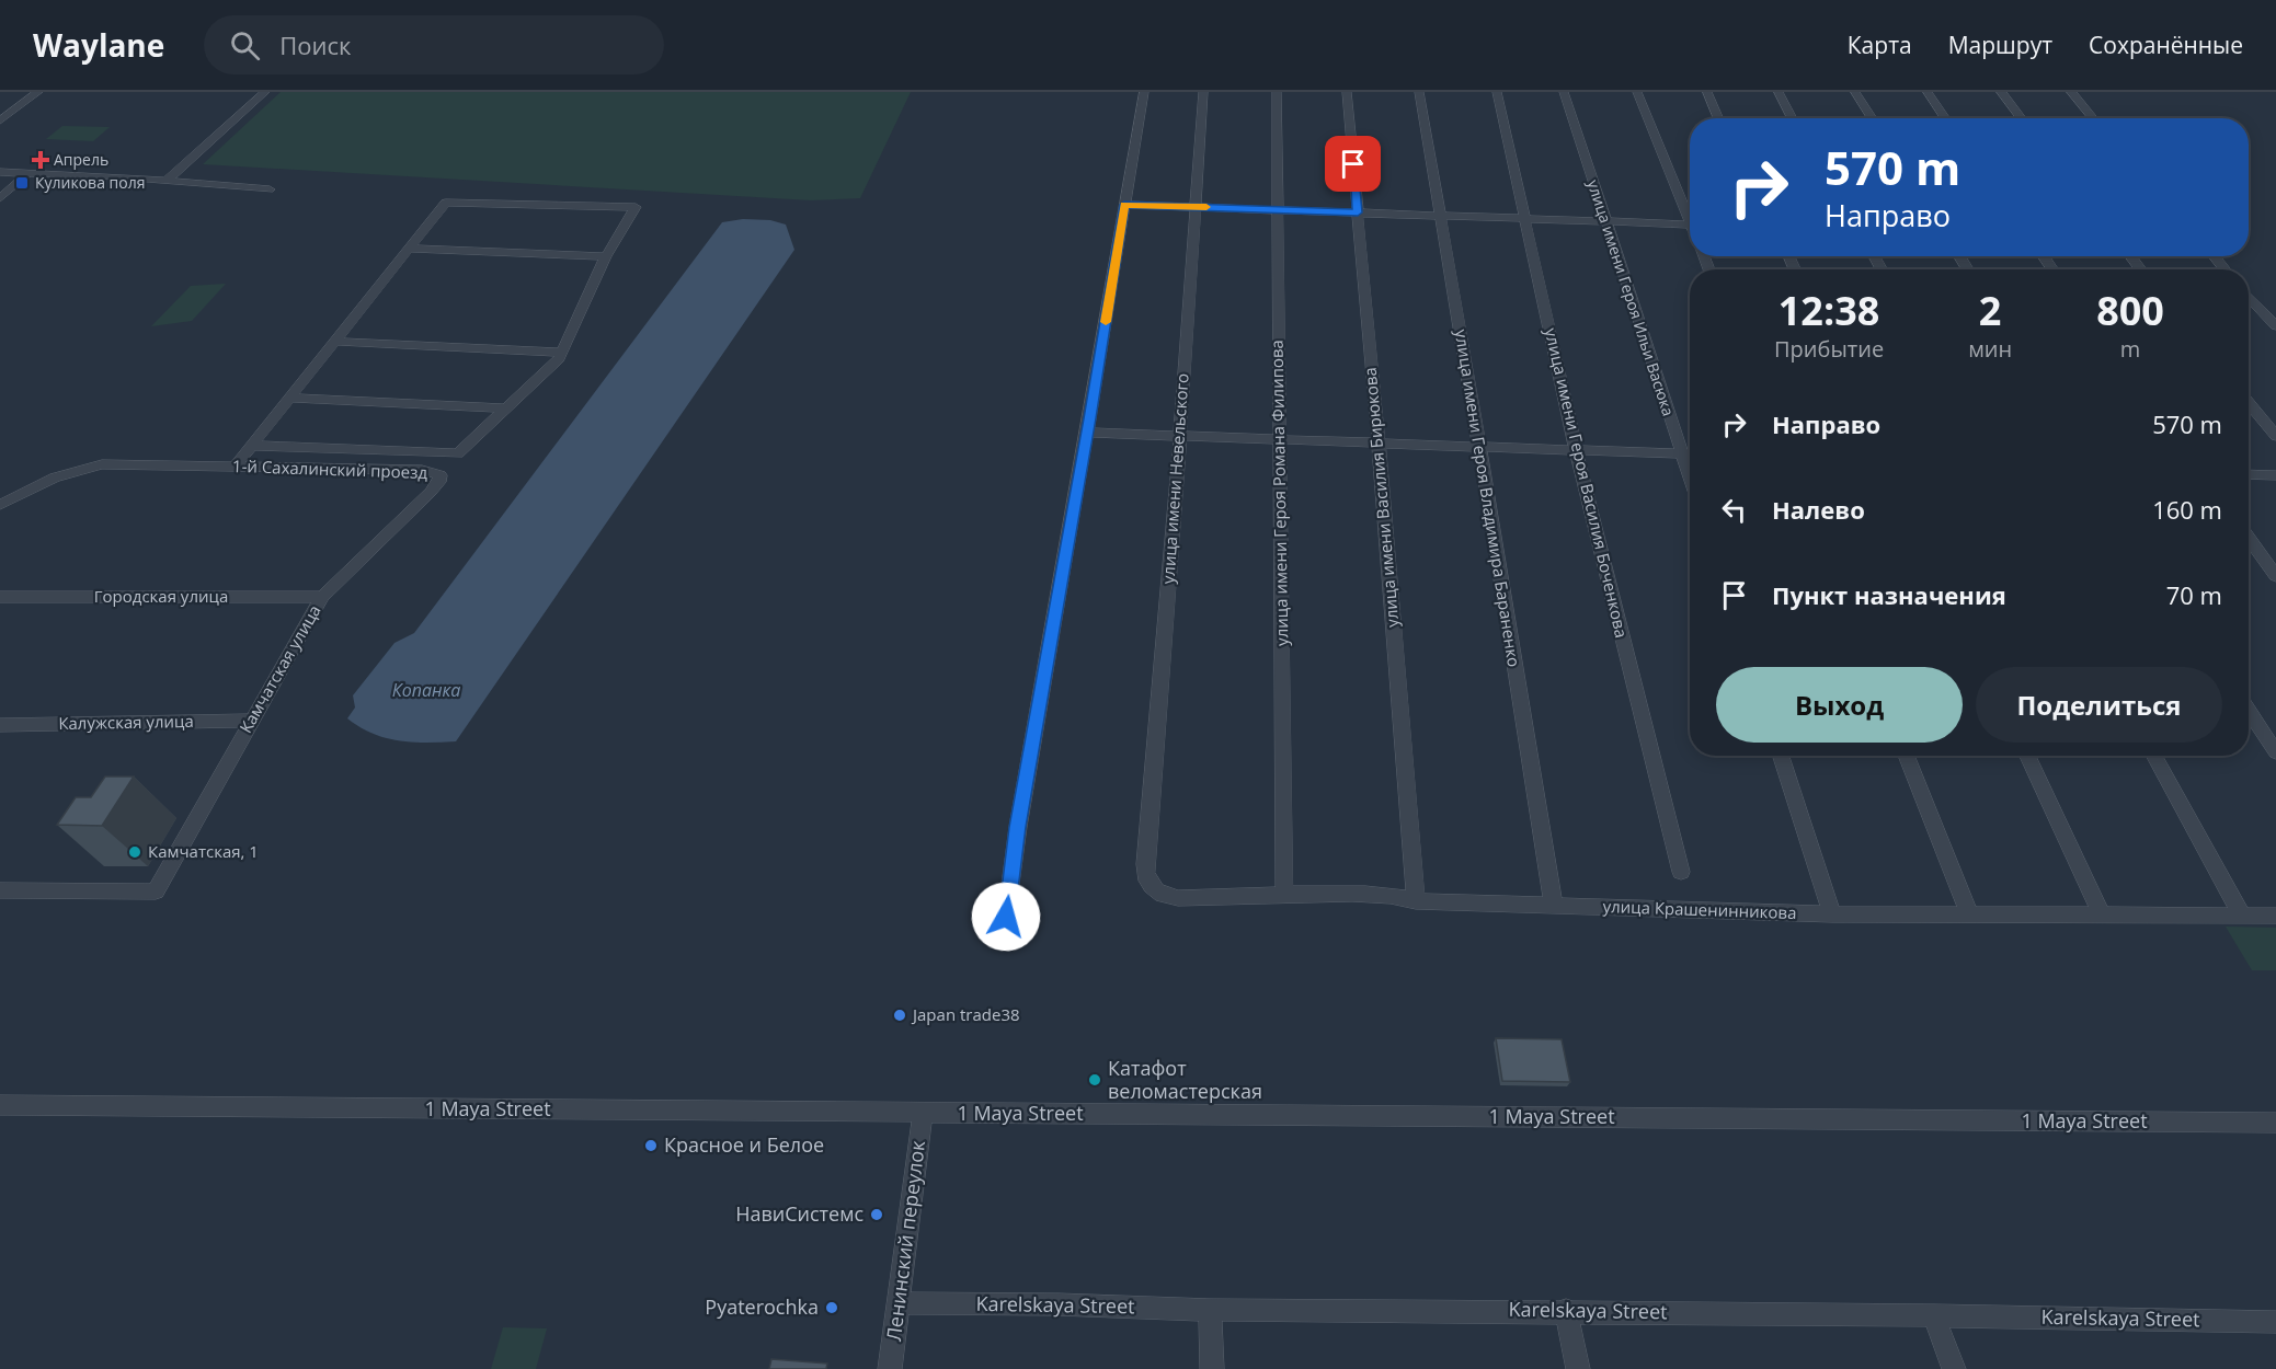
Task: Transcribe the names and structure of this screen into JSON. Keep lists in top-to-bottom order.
{
  "streets": {
    "street": [
      "улица имени Героя Ильи Васюка",
      "1-й Сахалинский проезд",
      "улица имени Невельского",
      "улица имени Героя Василия Боченкова",
      "улица имени Героя Романа Филипова",
      "улица имени Василия Бирюкова",
      "улица имени Героя Владимира Бараненко",
      "Городская улица",
      "Камчатская улица",
      "Калужская улица",
      "улица Крашенинникова",
      "1 Maya Street",
      "Ленинский переулок",
      "Karelskaya Street"
    ]
  },
  "crossings": [
    ["1-й Сахалинский проезд", "Камчатская улица"],
    ["улица имени Невельского", "улица Крашенинникова"],
    ["улица имени Героя Романа Филипова", "улица Крашенинникова"],
    ["улица имени Василия Бирюкова", "улица Крашенинникова"],
    ["улица имени Героя Владимира Бараненко", "улица Крашенинникова"],
    ["Городская улица", "Камчатская улица"],
    ["Камчатская улица", "Калужская улица"],
    ["1 Maya Street", "Ленинский переулок"],
    ["Ленинский переулок", "Karelskaya Street"]
  ],
  "water": ["Копанка"],
  "places": {
    "health": ["Апрель"],
    "transit": ["Куликова поля"],
    "other": [
      "Камчатская, 1",
      "Japan trade38",
      "Катафот веломастерская",
      "Красное и Белое",
      "НавиСистемс",
      "Pyaterochka"
    ]
  },
  "page": {
    "header": "Waylane",
    "search": "Поиск",
    "nav": ["Карта", "Маршрут", "Сохранённые"],
    "turn": ["570 m", "Направо"],
    "eta": [
      "12:38",
      "Прибытие",
      "2",
      "мин",
      "800",
      "m"
    ],
    "list": [
      {
        "name": "Направо",
        "value": "570 m"
      },
      {
        "name": "Налево",
        "value": "160 m"
      },
      {
        "name": "Пункт назначения",
        "value": "70 m"
      }
    ],
    "buttons": ["Выход", "Поделиться"]
  }
}
